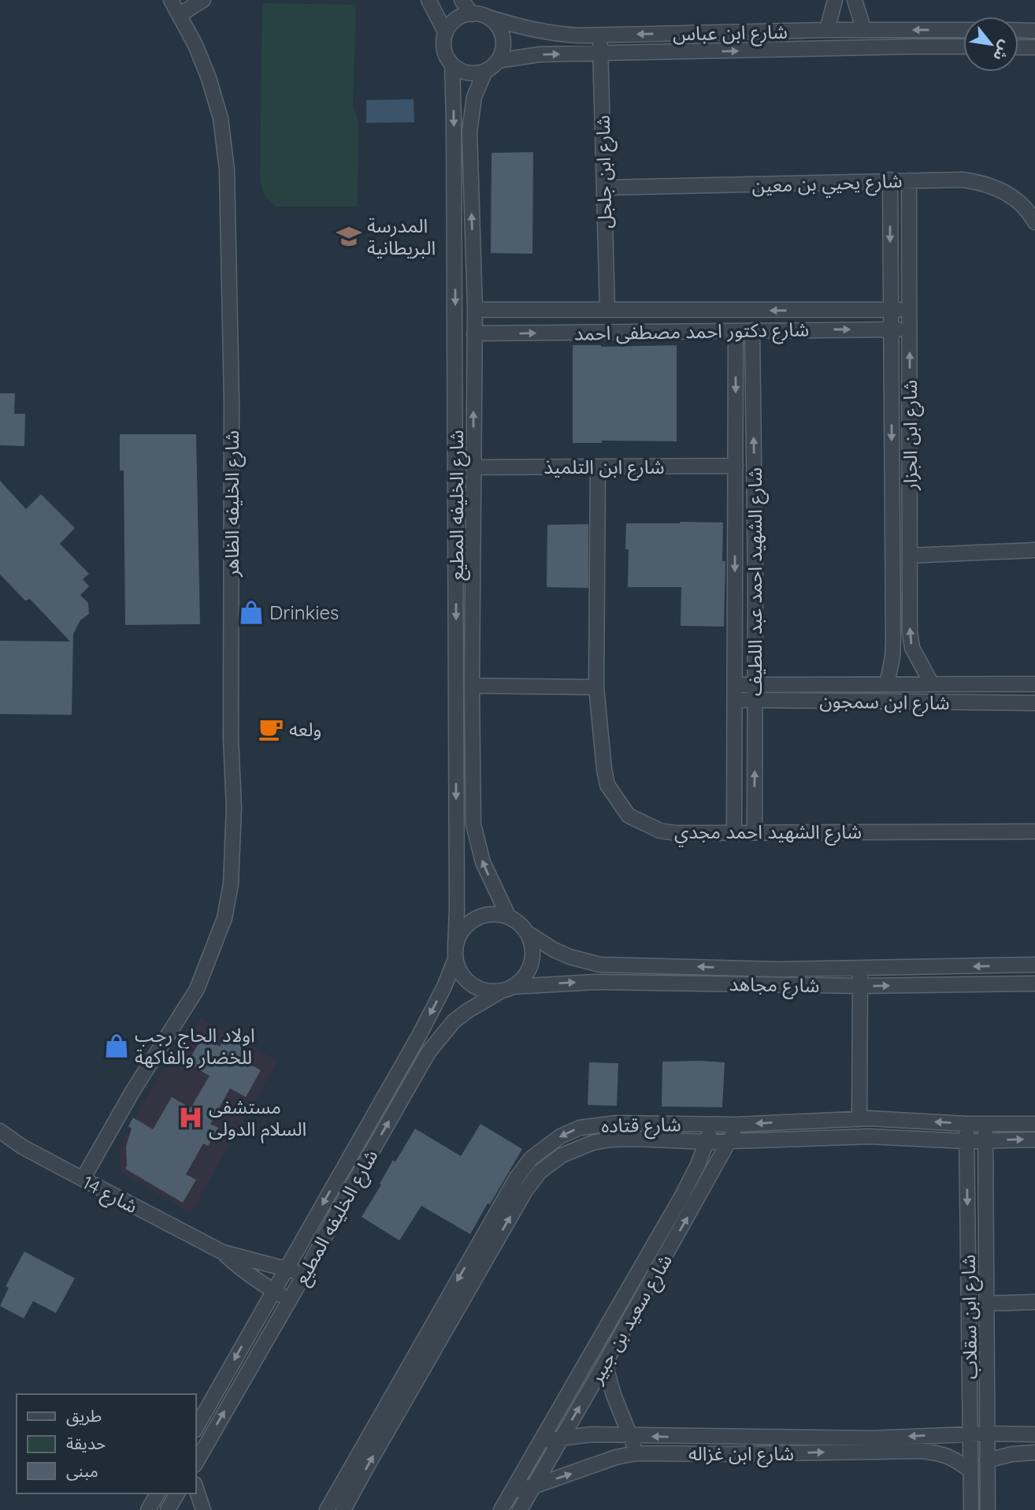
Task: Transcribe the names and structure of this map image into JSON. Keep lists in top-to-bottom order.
{
  "streets": {
    "street": [
      "شارع ابن عباس",
      "شارع ابن جلجل",
      "شارع يحيي بن معين",
      "شارع دكتور احمد مصطفى احمد",
      "شارع ابن الجزار",
      "شارع ابن التلميذ",
      "شارع الخليفه الظاهر",
      "شارع الخليفه المطيع",
      "شارع الشهيد احمد عبد اللطيف",
      "شارع ابن سمجون",
      "شارع الشهيد احمد مجدي",
      "شارع مجاهد",
      "شارع قتاده",
      "شارع 14",
      "شارع ابن سقلاب",
      "شارع سعيد بن جبير",
      "شارع ابن غزاله"
    ]
  },
  "crossings": [
    ["شارع ابن عباس", "شارع ابن جلجل"],
    ["شارع ابن عباس", "شارع الخليفه المطيع"],
    ["شارع ابن جلجل", "شارع يحيي بن معين"],
    ["شارع ابن جلجل", "شارع دكتور احمد مصطفى احمد"],
    ["شارع يحيي بن معين", "شارع ابن الجزار"],
    ["شارع دكتور احمد مصطفى احمد", "شارع ابن الجزار"],
    ["شارع دكتور احمد مصطفى احمد", "شارع الخليفه المطيع"],
    ["شارع دكتور احمد مصطفى احمد", "شارع الشهيد احمد عبد اللطيف"],
    ["شارع ابن الجزار", "شارع ابن سمجون"],
    ["شارع ابن التلميذ", "شارع الخليفه المطيع"],
    ["شارع ابن التلميذ", "شارع الشهيد احمد عبد اللطيف"],
    ["شارع ابن التلميذ", "شارع الشهيد احمد مجدي"],
    ["شارع الخليفه الظاهر", "شارع 14"],
    ["شارع الخليفه المطيع", "شارع مجاهد"],
    ["شارع الخليفه المطيع", "شارع 14"],
    ["شارع الشهيد احمد عبد اللطيف", "شارع ابن سمجون"],
    ["شارع الشهيد احمد عبد اللطيف", "شارع الشهيد احمد مجدي"],
    ["شارع قتاده", "شارع ابن سقلاب"],
    ["شارع قتاده", "شارع سعيد بن جبير"],
    ["شارع ابن سقلاب", "شارع ابن غزاله"],
    ["شارع سعيد بن جبير", "شارع ابن غزاله"]
  ],
  "places": {
    "school or university": ["المدرسة البريطانية"],
    "shop": ["Drinkies", "اولاد الحاج رجب للخضار والفاكهة"],
    "cafe": ["ولعه"],
    "hospital": ["مستشفى السلام الدولى"]
  },
  "legend": ["طريق", "حديقة", "مبنى"],
  "north": "bottom right"
}
